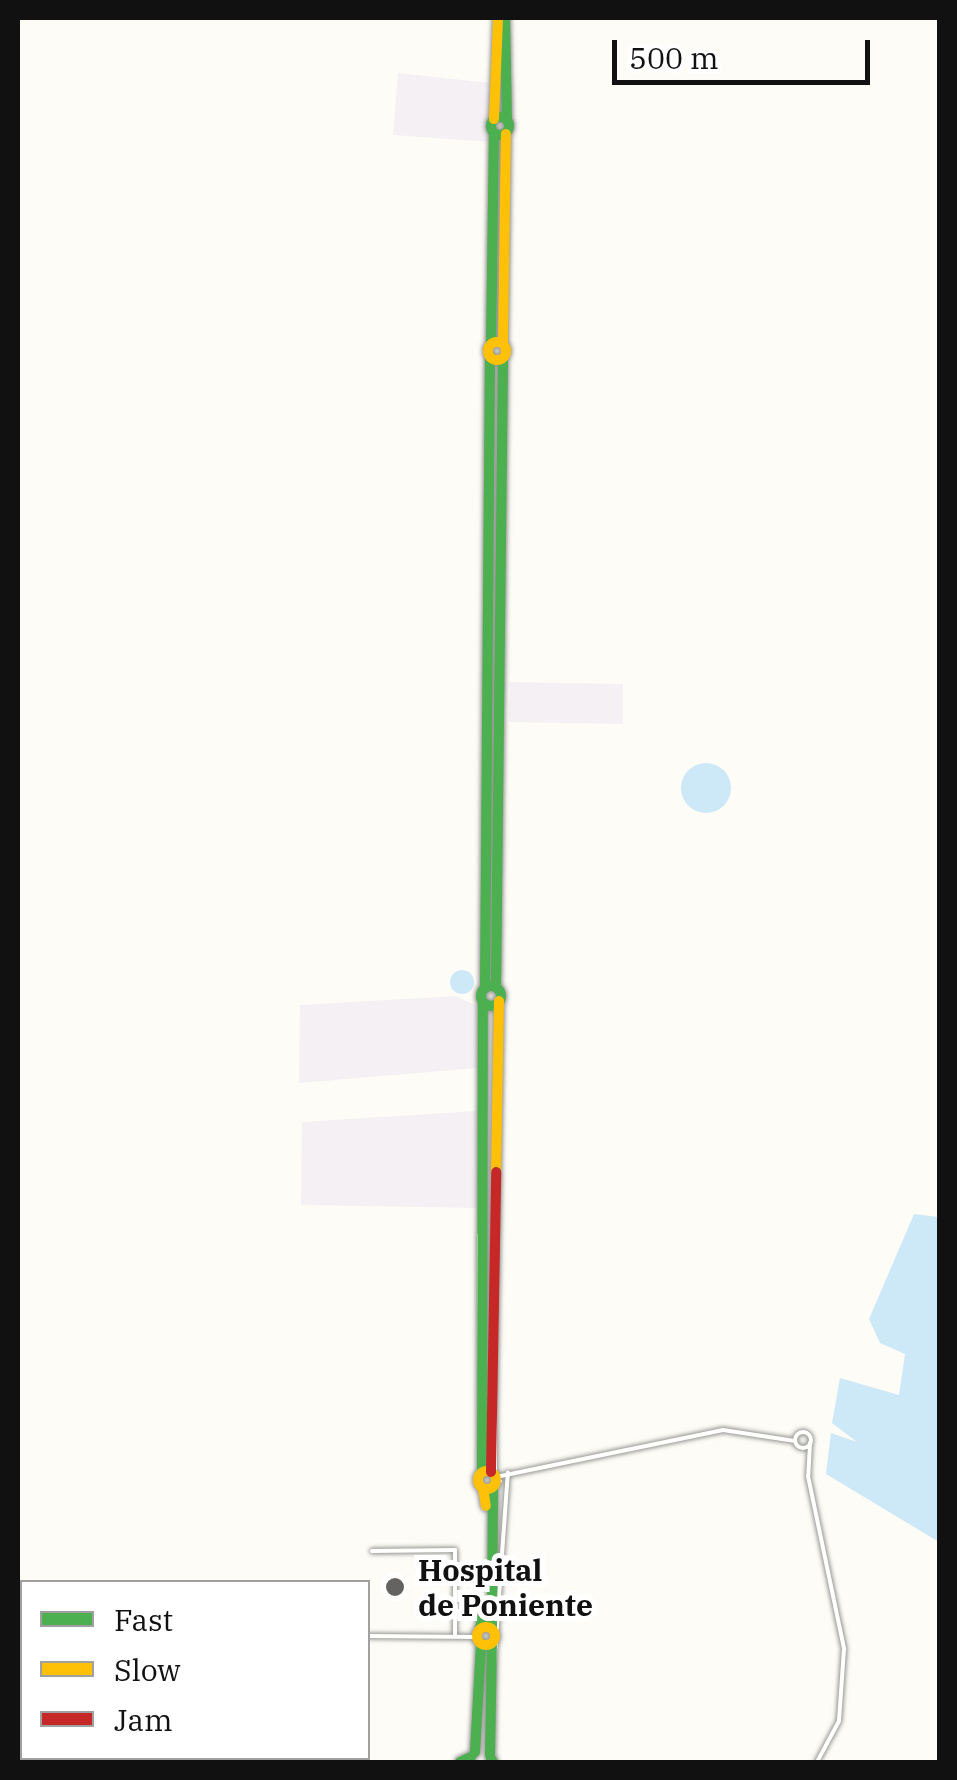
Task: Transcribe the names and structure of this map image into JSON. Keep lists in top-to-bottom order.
{
  "places": ["Hospital de Poniente"],
  "legend": ["Fast", "Slow", "Jam"],
  "scale_bar": "500 m"
}
